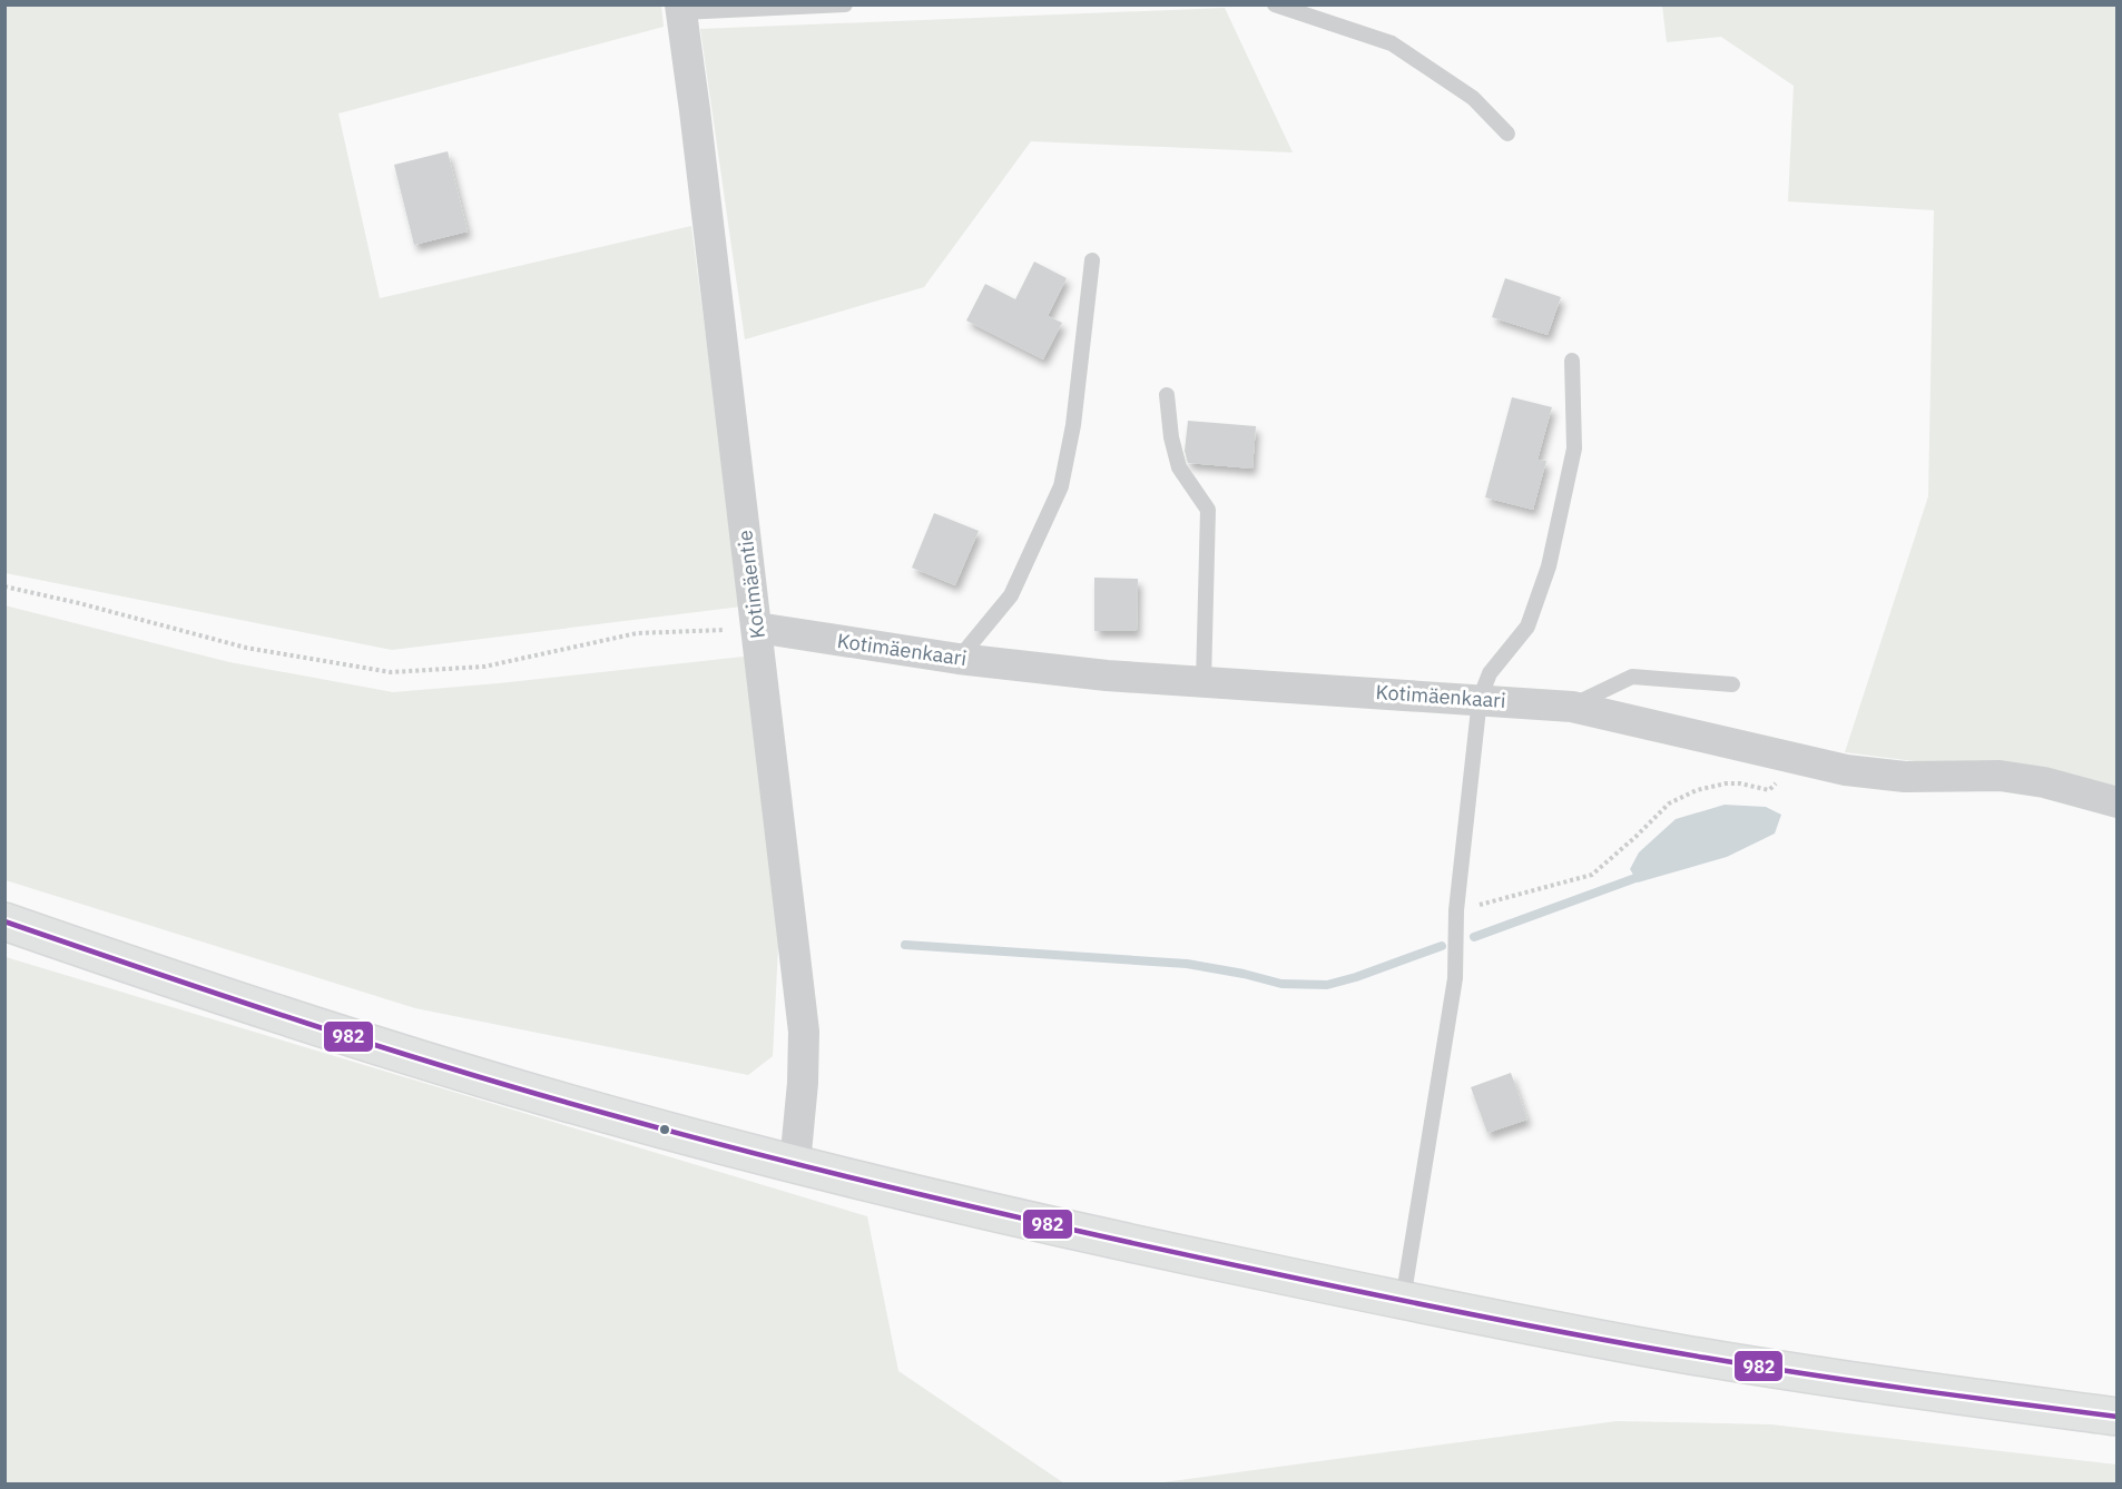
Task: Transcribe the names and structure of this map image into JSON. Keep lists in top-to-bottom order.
{
  "streets": {
    "street": ["Kotimäentie", "Kotimäenkaari"]
  },
  "crossings": [
    ["Kotimäentie", "Kotimäenkaari"]
  ],
  "lines": ["transit line 982"]
}
